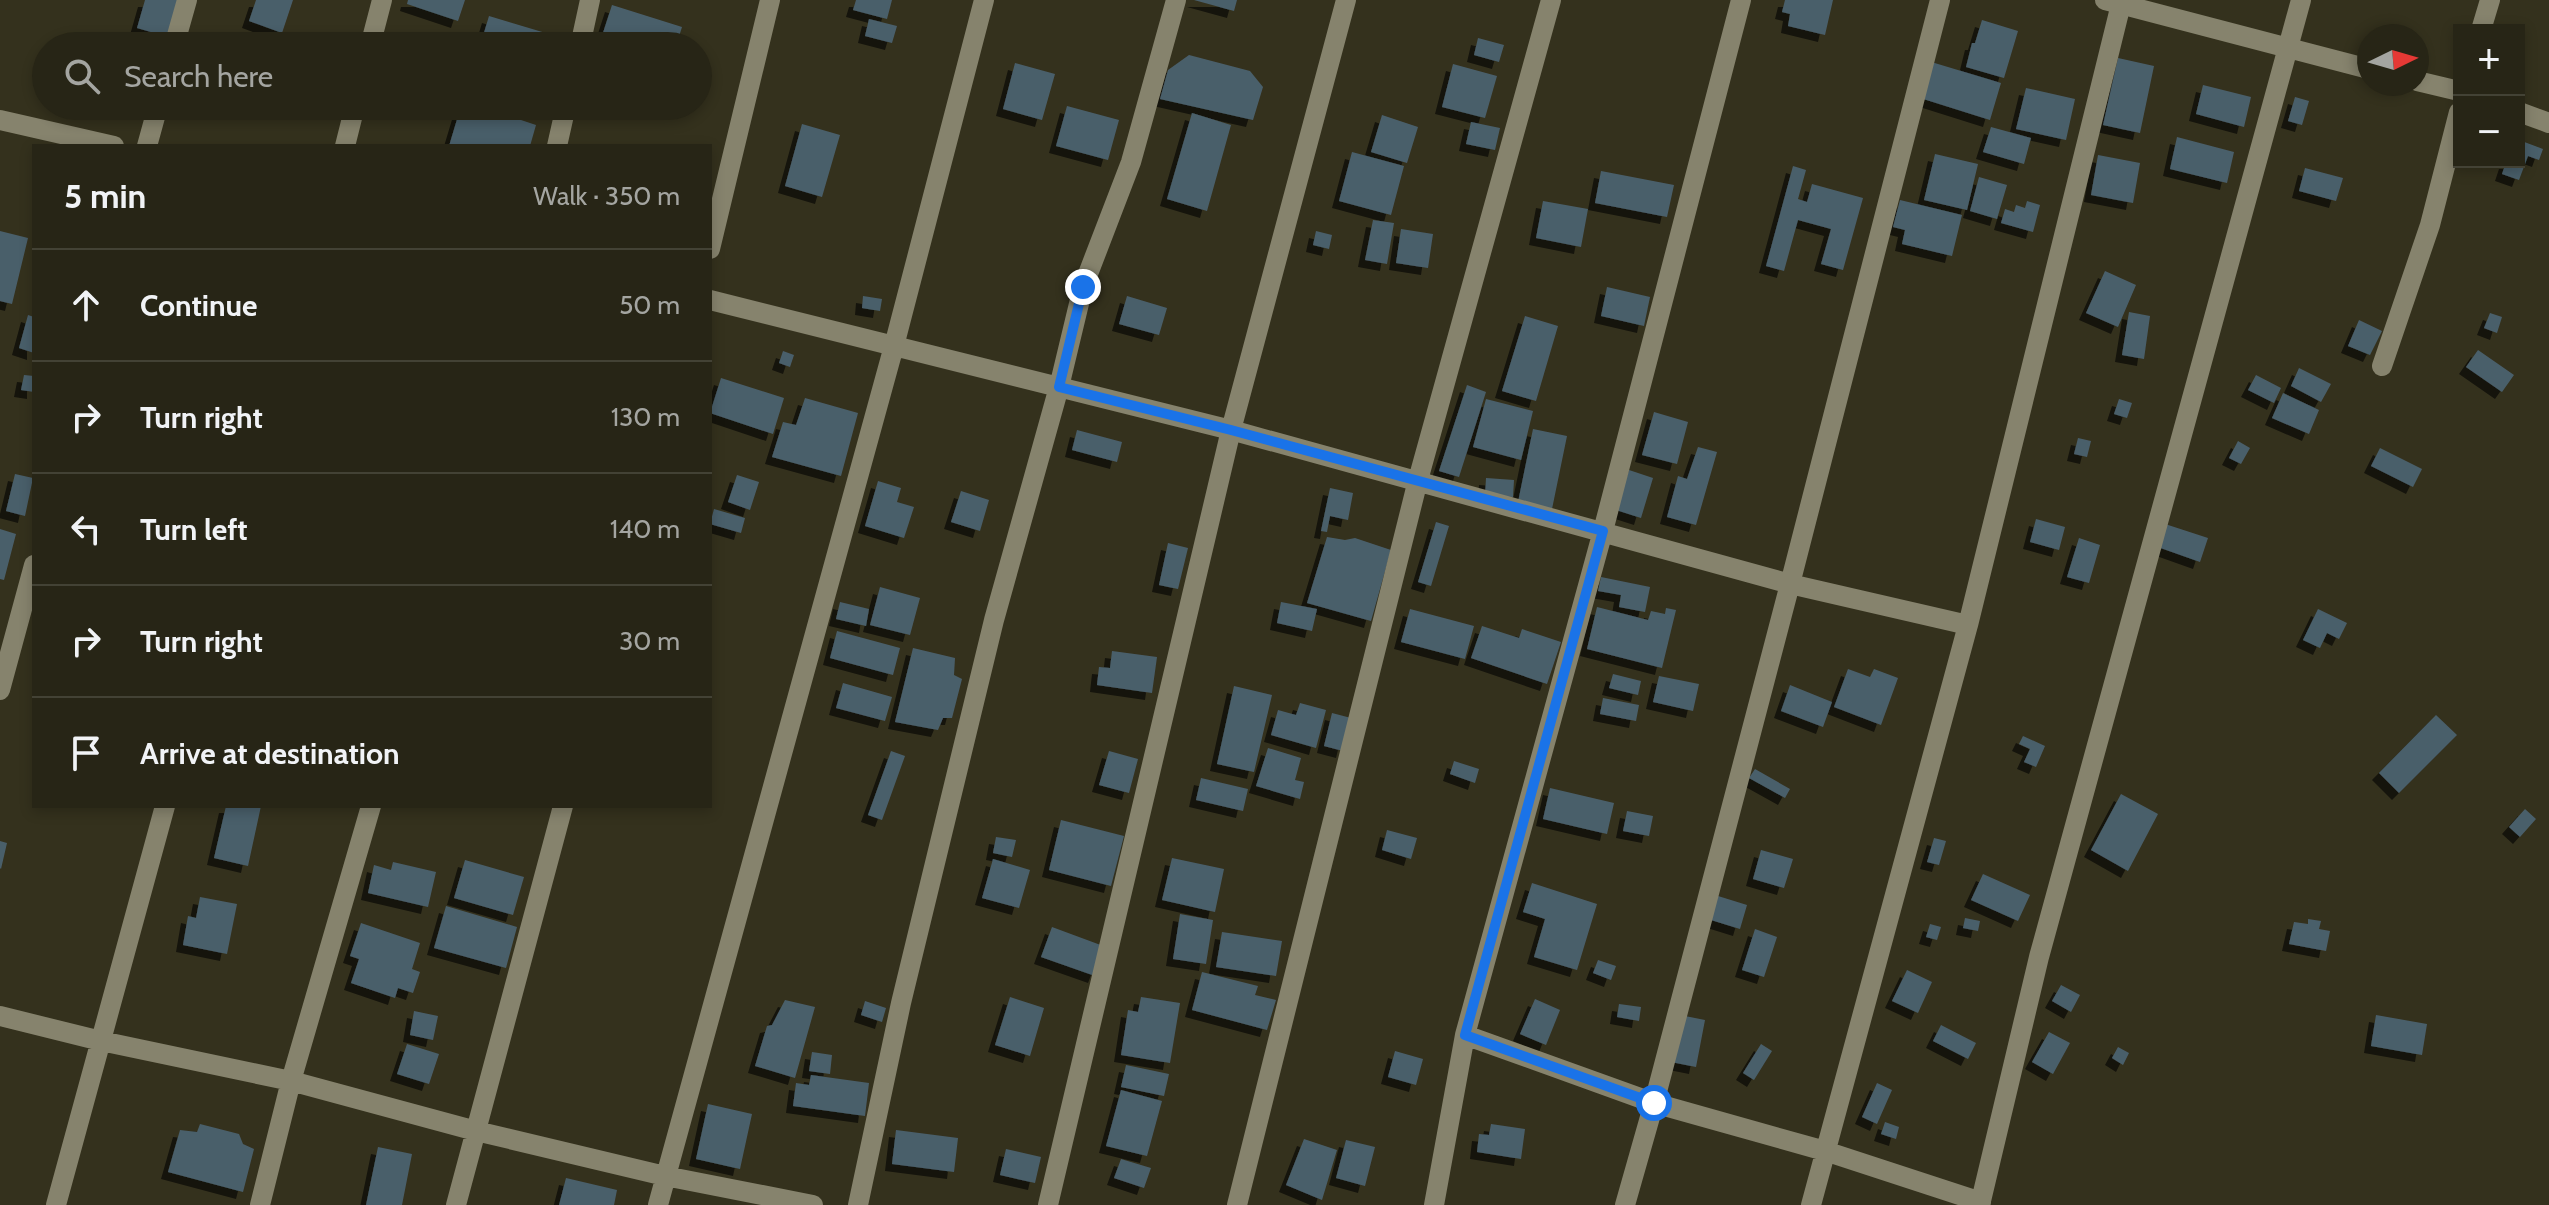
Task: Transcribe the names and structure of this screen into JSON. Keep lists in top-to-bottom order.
{
  "north": "right",
  "page": {
    "map_buttons": ["+", "−"],
    "search": "Search here",
    "heading": ["5 min", "Walk · 350 m"],
    "list": [
      ["Continue", "50 m"],
      ["Turn right", "130 m"],
      ["Turn left", "140 m"],
      ["Turn right", "30 m"],
      "Arrive at destination"
    ]
  }
}
